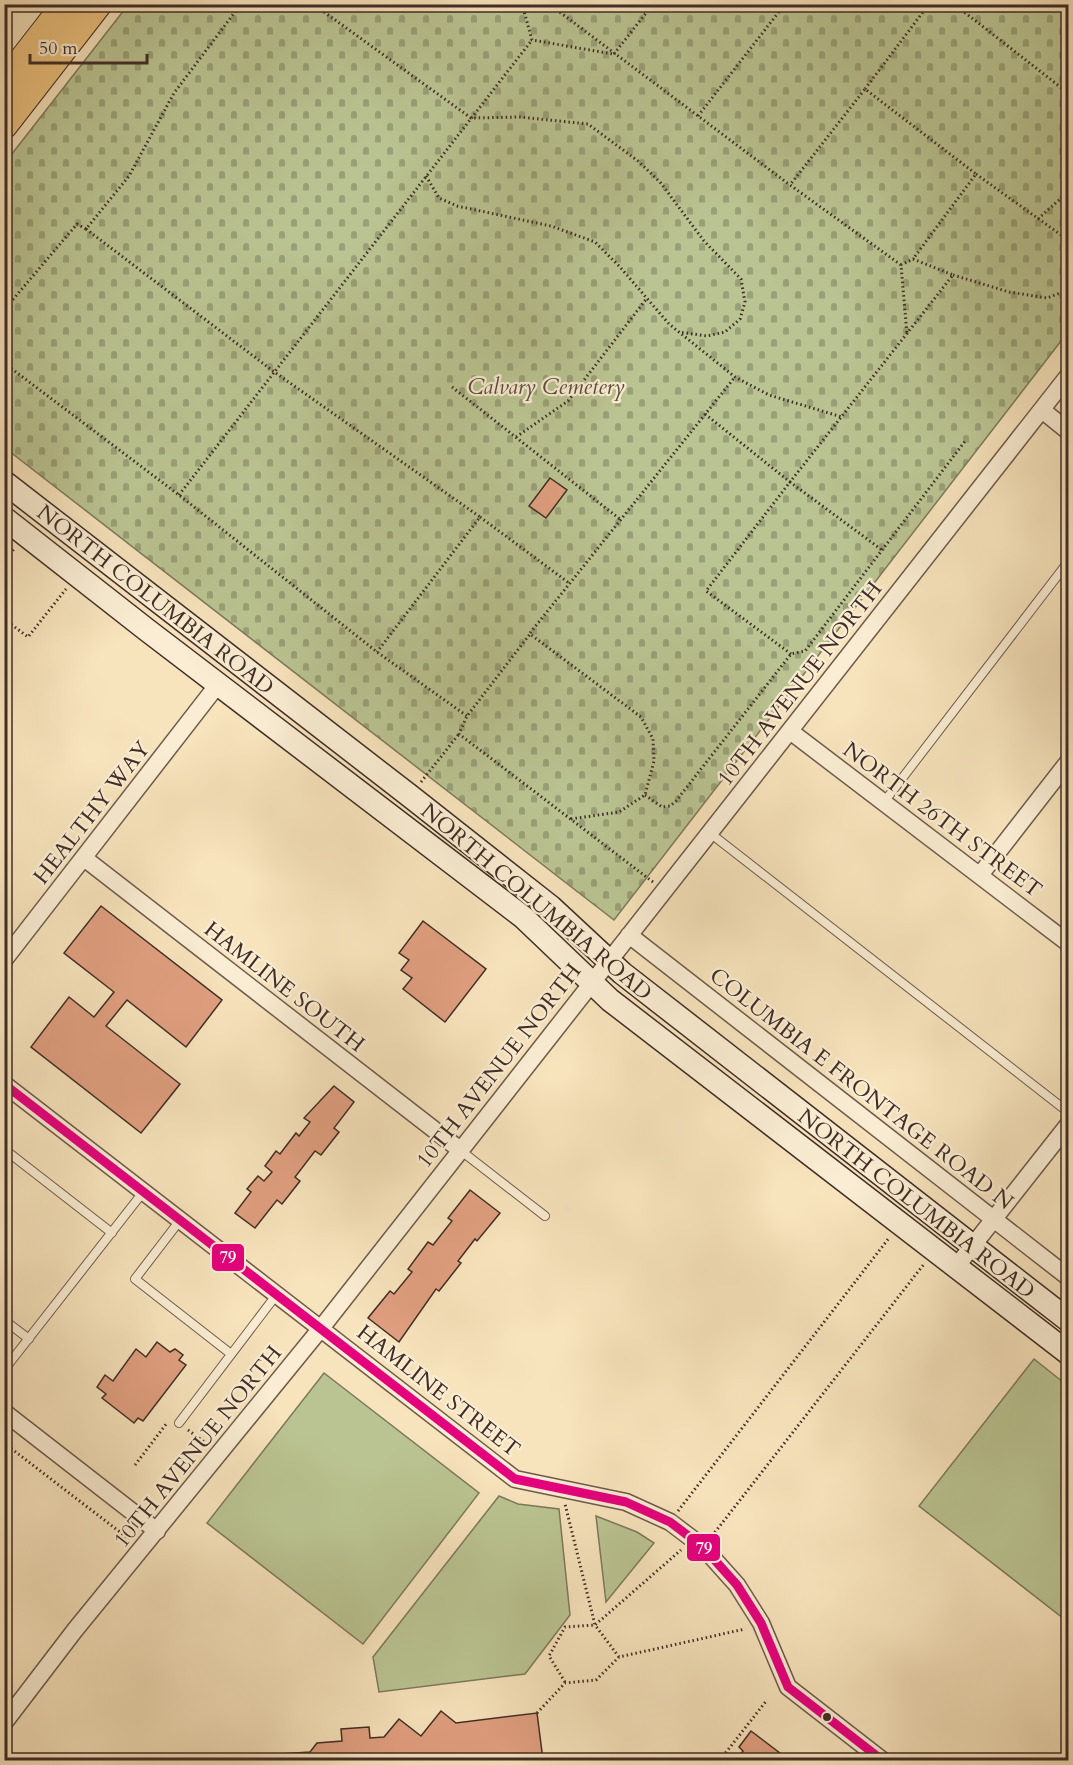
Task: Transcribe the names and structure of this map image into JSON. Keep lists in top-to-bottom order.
{
  "streets": {
    "main road": ["NORTH COLUMBIA ROAD"],
    "street": [
      "10TH AVENUE NORTH",
      "HEALTHY WAY",
      "NORTH 26TH STREET",
      "HAMLINE SOUTH",
      "COLUMBIA E FRONTAGE ROAD N",
      "HAMLINE STREET"
    ]
  },
  "crossings": [
    ["NORTH COLUMBIA ROAD", "10TH AVENUE NORTH"],
    ["10TH AVENUE NORTH", "NORTH 26TH STREET"],
    ["10TH AVENUE NORTH", "HAMLINE SOUTH"],
    ["10TH AVENUE NORTH", "COLUMBIA E FRONTAGE ROAD N"],
    ["10TH AVENUE NORTH", "HAMLINE STREET"],
    ["HEALTHY WAY", "HAMLINE SOUTH"]
  ],
  "parks": ["Calvary Cemetery"],
  "lines": ["transit line 79"],
  "scale_bar": "50 m"
}
